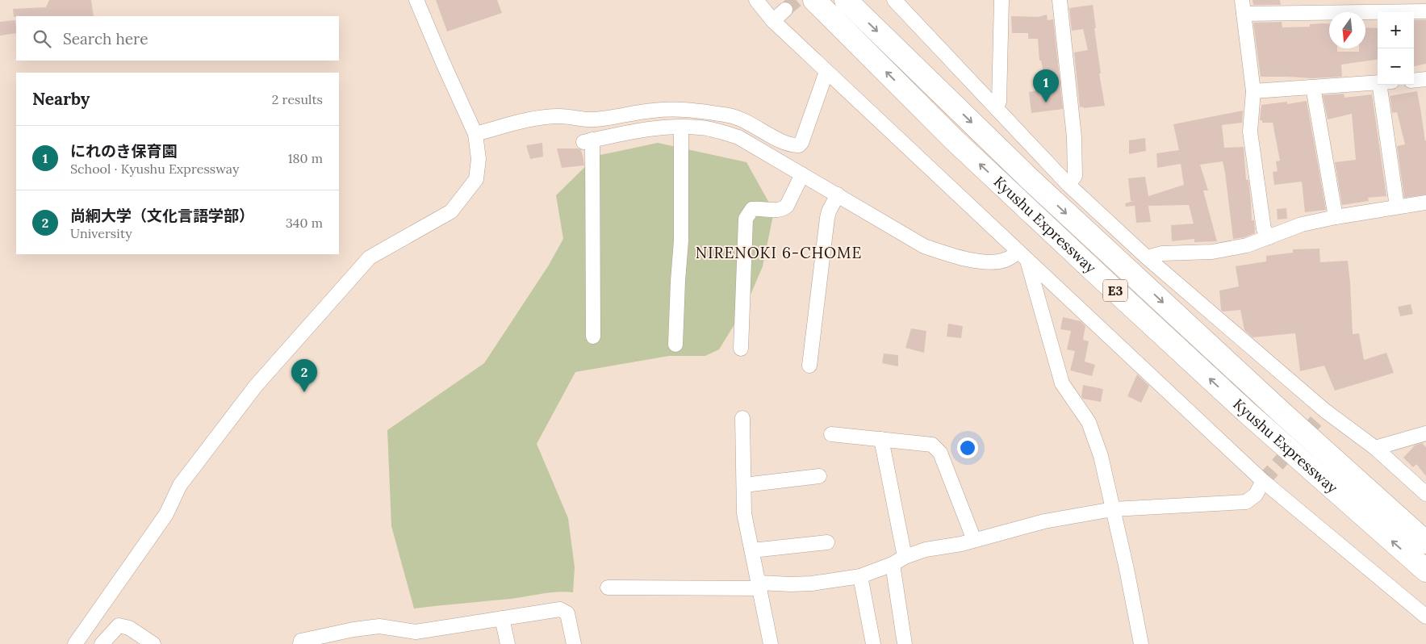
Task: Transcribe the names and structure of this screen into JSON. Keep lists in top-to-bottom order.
{
  "streets": {
    "highway": ["Kyushu Expressway", "E3"]
  },
  "districts": ["NIRENOKI 6-CHOME"],
  "north": "bottom",
  "page": {
    "map_buttons": ["+", "−"],
    "search": "Search here",
    "pins": ["1", "2"],
    "heading": ["Nearby", "2 results"],
    "list": [
      {
        "mark": "1",
        "name": "にれのき保育園",
        "note": "School · Kyushu Expressway",
        "value": "180 m"
      },
      {
        "mark": "2",
        "name": "尚絅大学（文化言語学部）",
        "note": "University",
        "value": "340 m"
      }
    ]
  }
}
